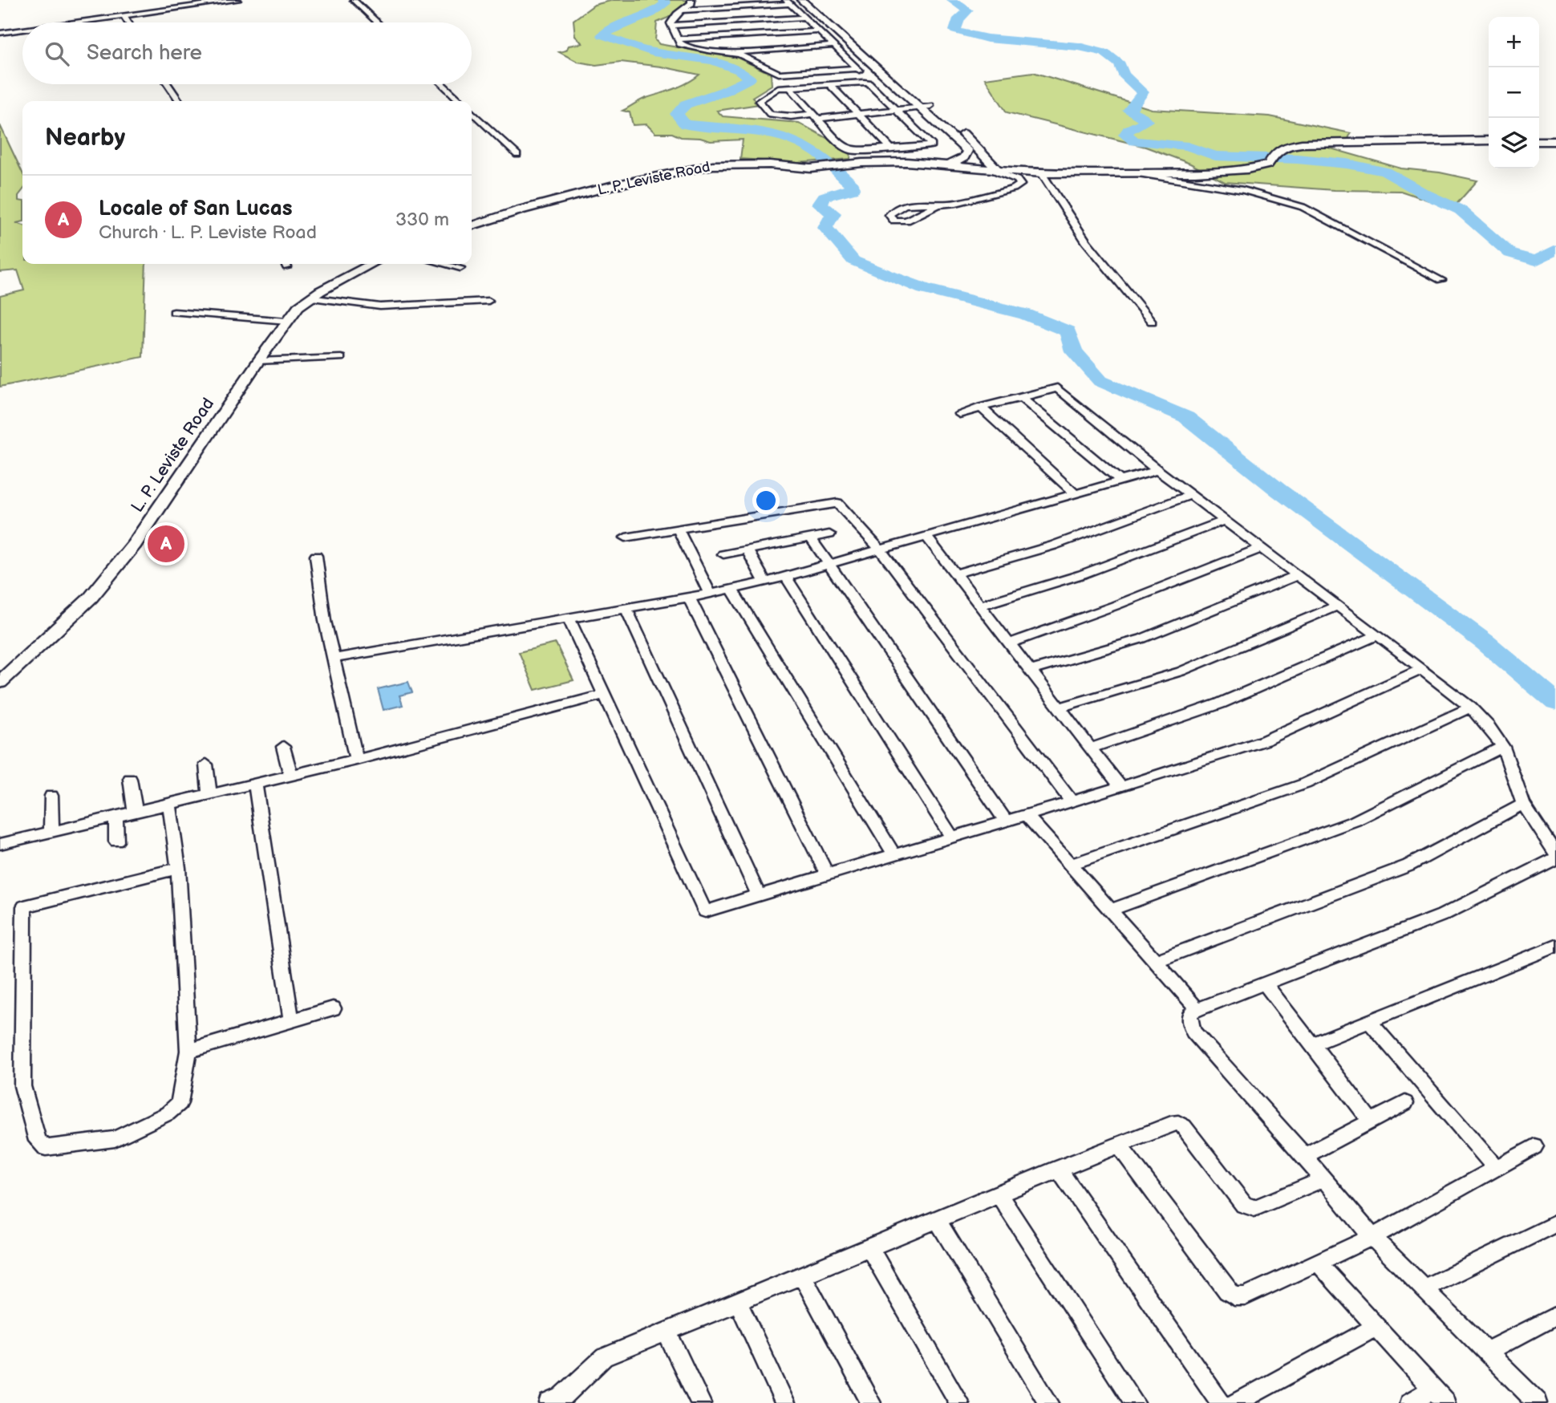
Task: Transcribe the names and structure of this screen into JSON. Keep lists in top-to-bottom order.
{
  "streets": {
    "main road": ["L. P. Leviste Road"]
  },
  "page": {
    "map_buttons": ["+", "−"],
    "search": "Search here",
    "heading": "Nearby",
    "list": [
      {
        "mark": "A",
        "name": "Locale of San Lucas",
        "note": "Church · L. P. Leviste Road",
        "value": "330 m"
      }
    ],
    "pins": "A"
  }
}
